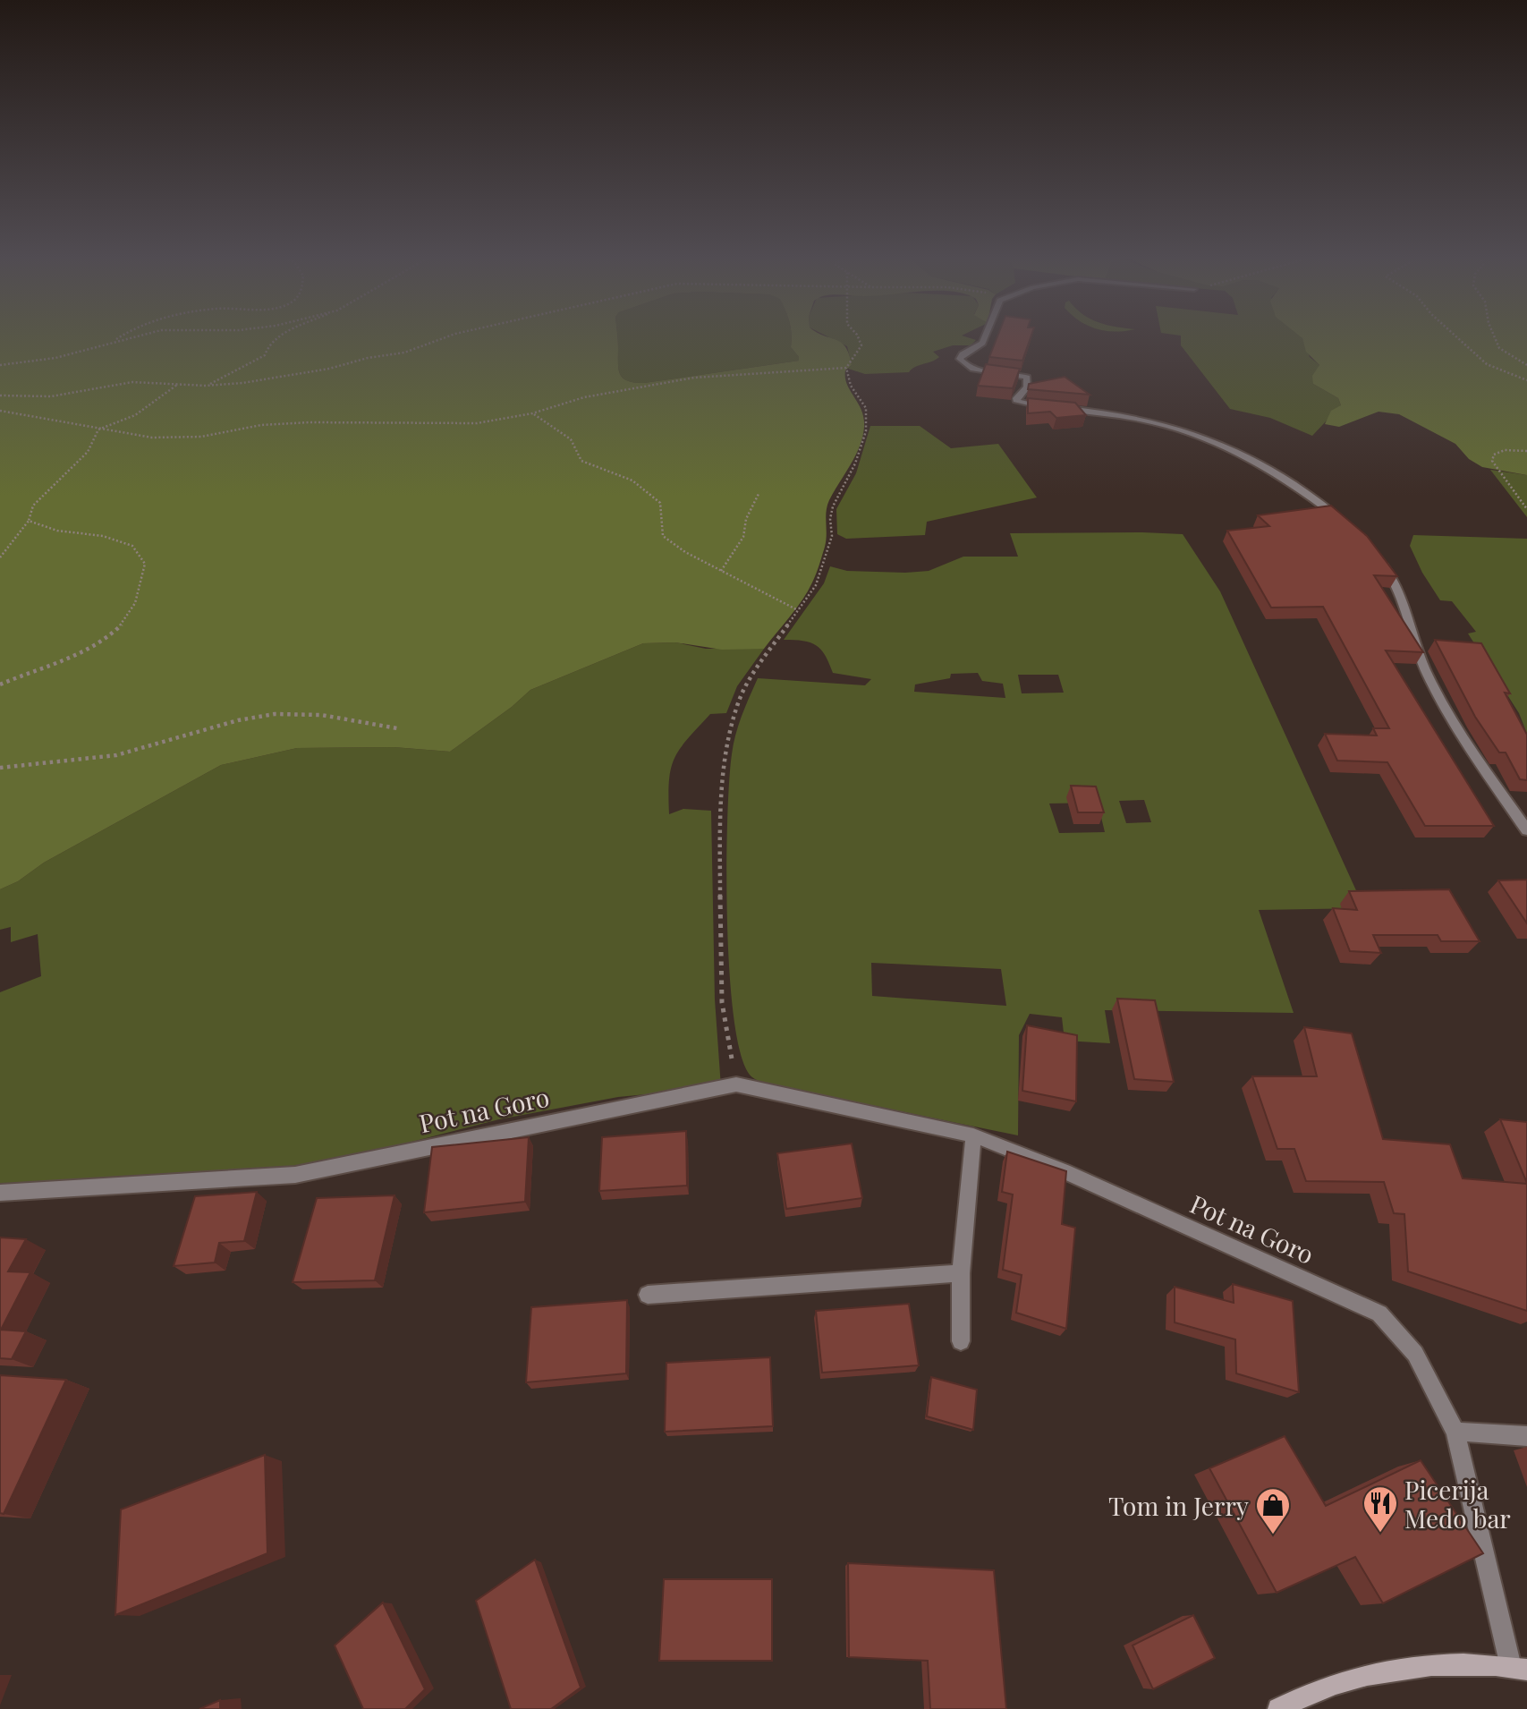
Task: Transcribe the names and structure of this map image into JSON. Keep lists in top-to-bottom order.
{
  "streets": {
    "street": ["Pot na Goro"]
  },
  "places": {
    "restaurant": ["Picerija Medo bar"],
    "shop": ["Tom in Jerry"]
  }
}
